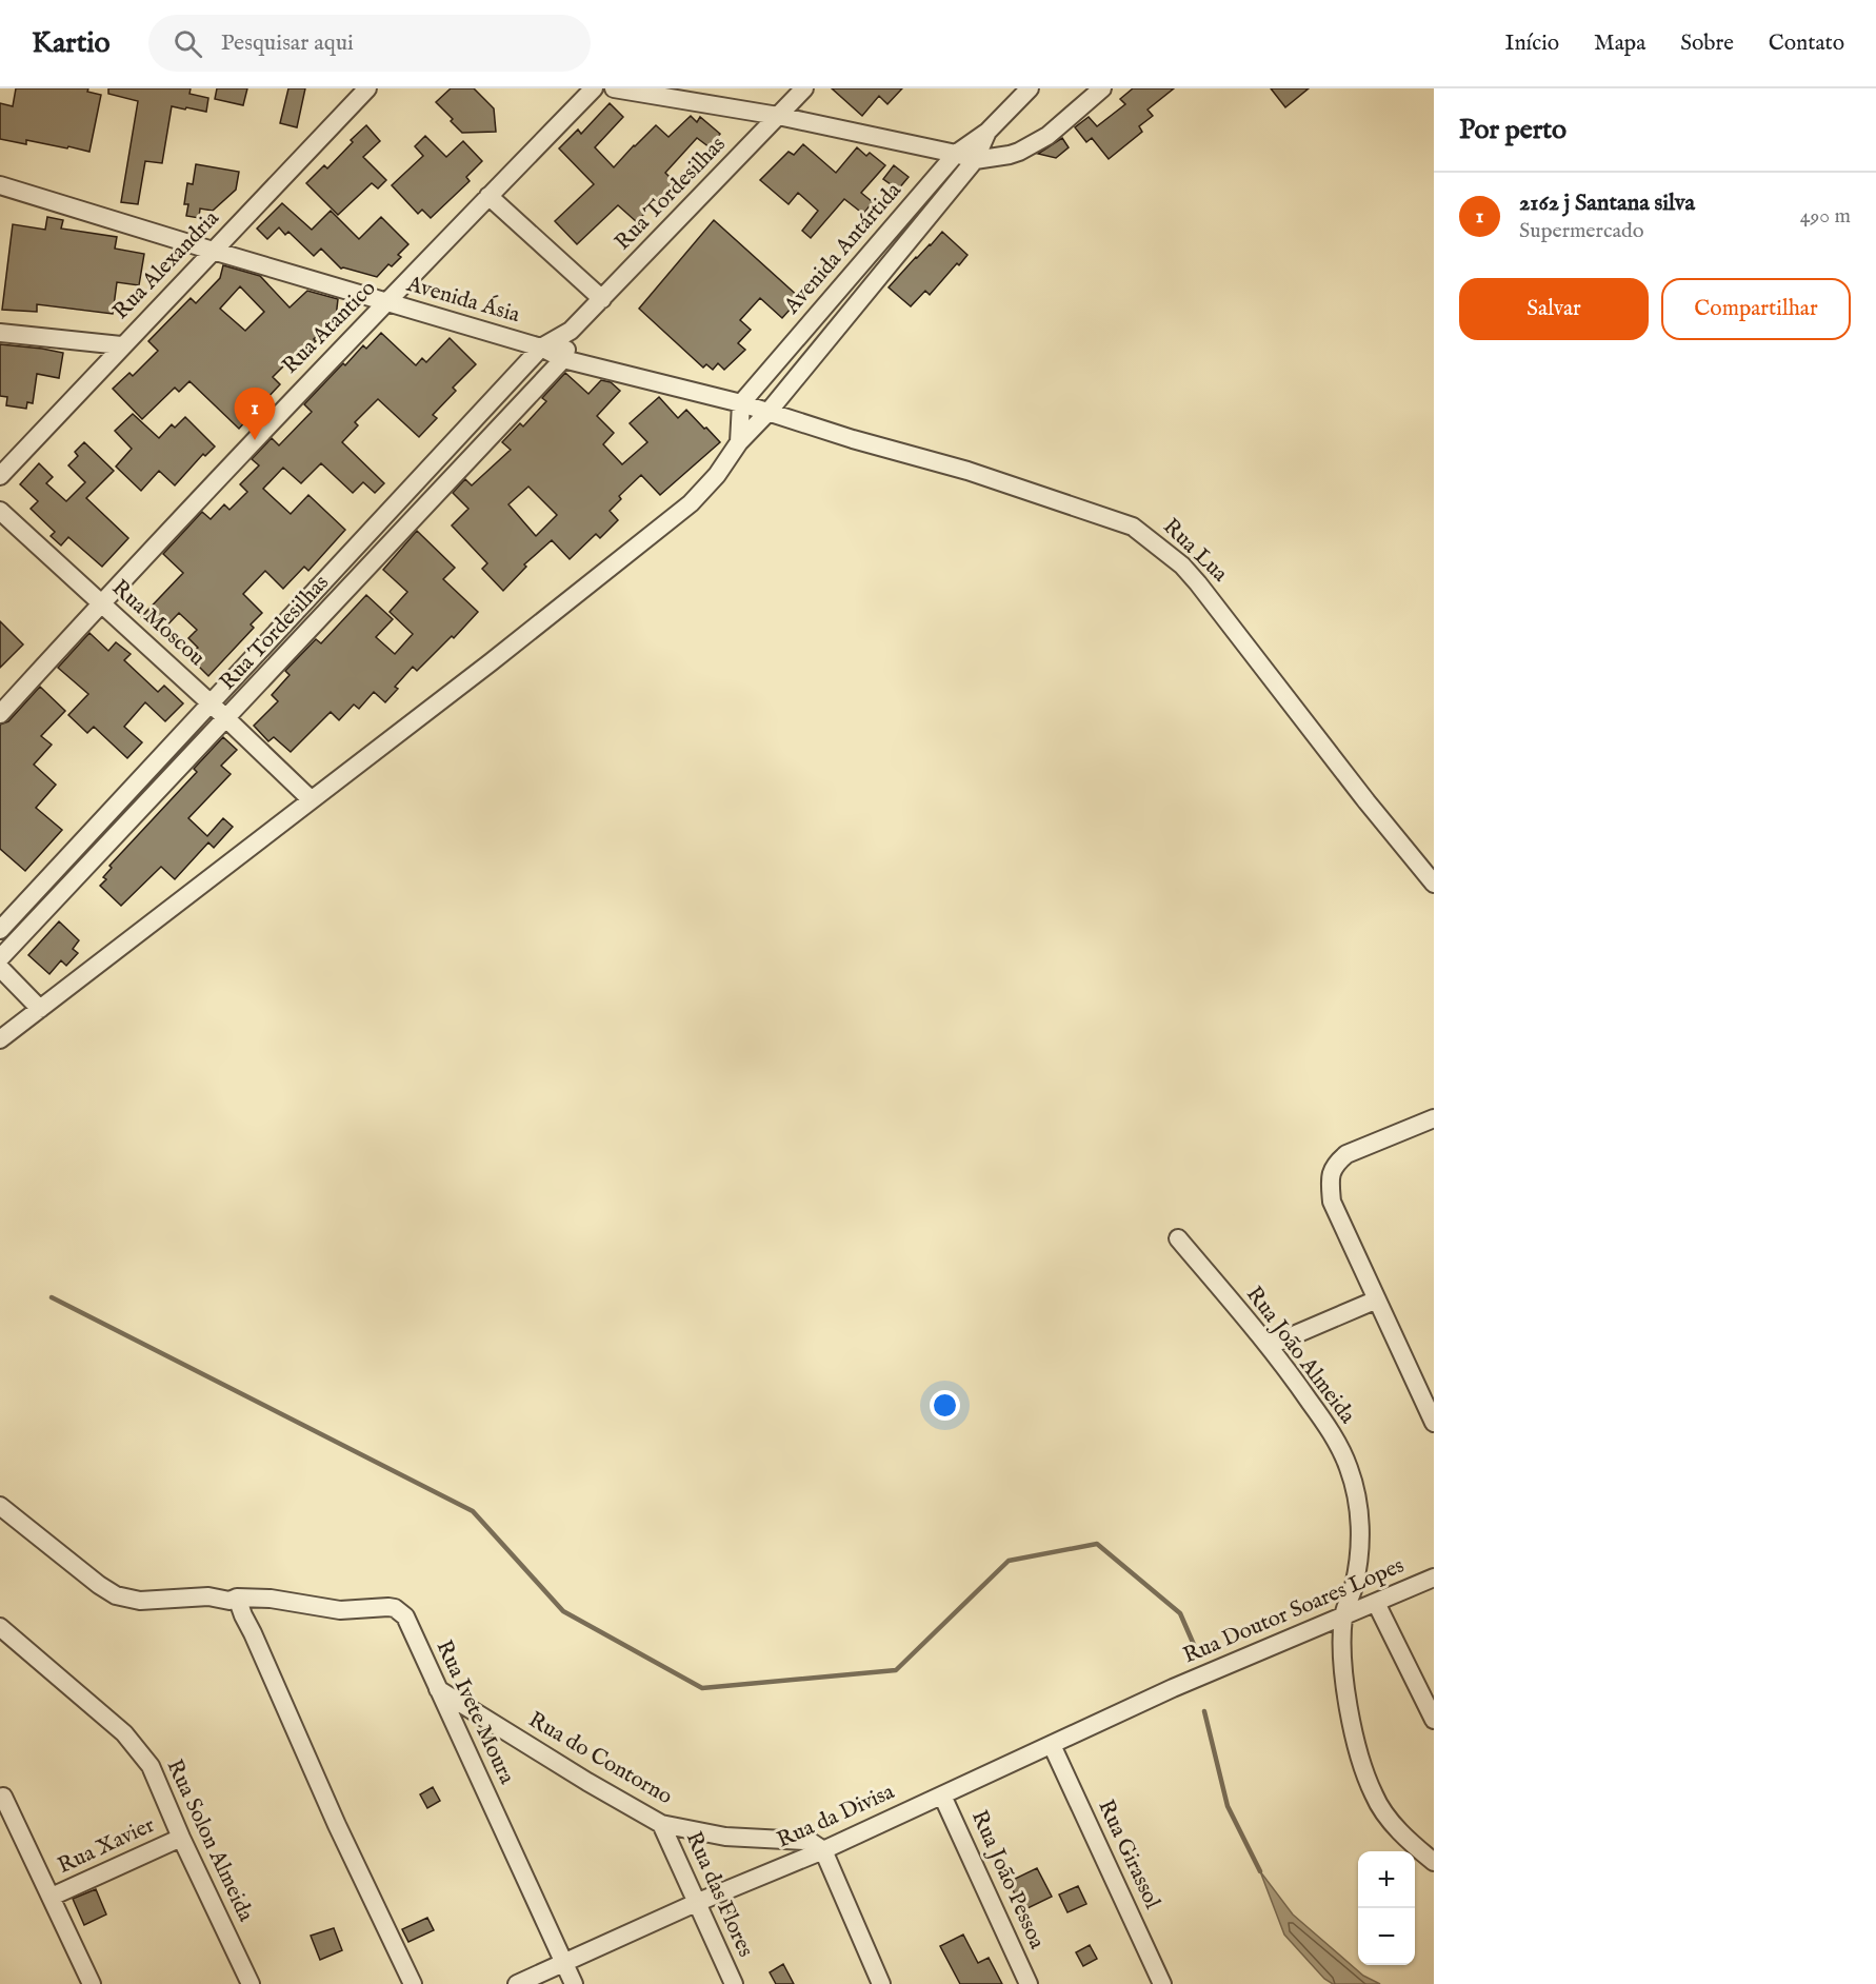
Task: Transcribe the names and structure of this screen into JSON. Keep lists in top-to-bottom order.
{
  "streets": {
    "street": [
      "Rua Tordesilhas",
      "Avenida Antártida",
      "Rua Alexandria",
      "Avenida Ásia",
      "Rua Atantico",
      "Rua Lua",
      "Rua Moscou",
      "Rua João Almeida",
      "Rua Doutor Soares Lopes",
      "Rua Ivete Moura",
      "Rua do Contorno",
      "Rua da Divisa",
      "Rua Solon Almeida",
      "Rua Xavier",
      "Rua Girassol",
      "Rua João Pessoa",
      "Rua das Flores"
    ]
  },
  "crossings": [
    ["Rua Tordesilhas", "Avenida Ásia"],
    ["Rua Tordesilhas", "Rua Moscou"],
    ["Avenida Antártida", "Avenida Ásia"],
    ["Avenida Antártida", "Rua Lua"],
    ["Avenida Antártida", "Rua Moscou"],
    ["Rua Alexandria", "Avenida Ásia"],
    ["Avenida Ásia", "Rua Atantico"],
    ["Avenida Ásia", "Rua Lua"],
    ["Rua Atantico", "Rua Moscou"],
    ["Rua João Almeida", "Rua Doutor Soares Lopes"],
    ["Rua Doutor Soares Lopes", "Rua da Divisa"],
    ["Rua Ivete Moura", "Rua do Contorno"],
    ["Rua Ivete Moura", "Rua da Divisa"],
    ["Rua do Contorno", "Rua da Divisa"],
    ["Rua do Contorno", "Rua das Flores"],
    ["Rua da Divisa", "Rua Girassol"],
    ["Rua da Divisa", "Rua João Pessoa"],
    ["Rua da Divisa", "Rua das Flores"],
    ["Rua Solon Almeida", "Rua Xavier"]
  ],
  "page": {
    "header": "Kartio",
    "search": "Pesquisar aqui",
    "nav": [
      "Início",
      "Mapa",
      "Sobre",
      "Contato"
    ],
    "heading": "Por perto",
    "list": [
      {
        "mark": "1",
        "name": "2162 j Santana silva",
        "note": "Supermercado",
        "value": "490 m"
      }
    ],
    "buttons": ["Salvar", "Compartilhar"],
    "pins": "1",
    "map_buttons": ["+", "−"]
  }
}
